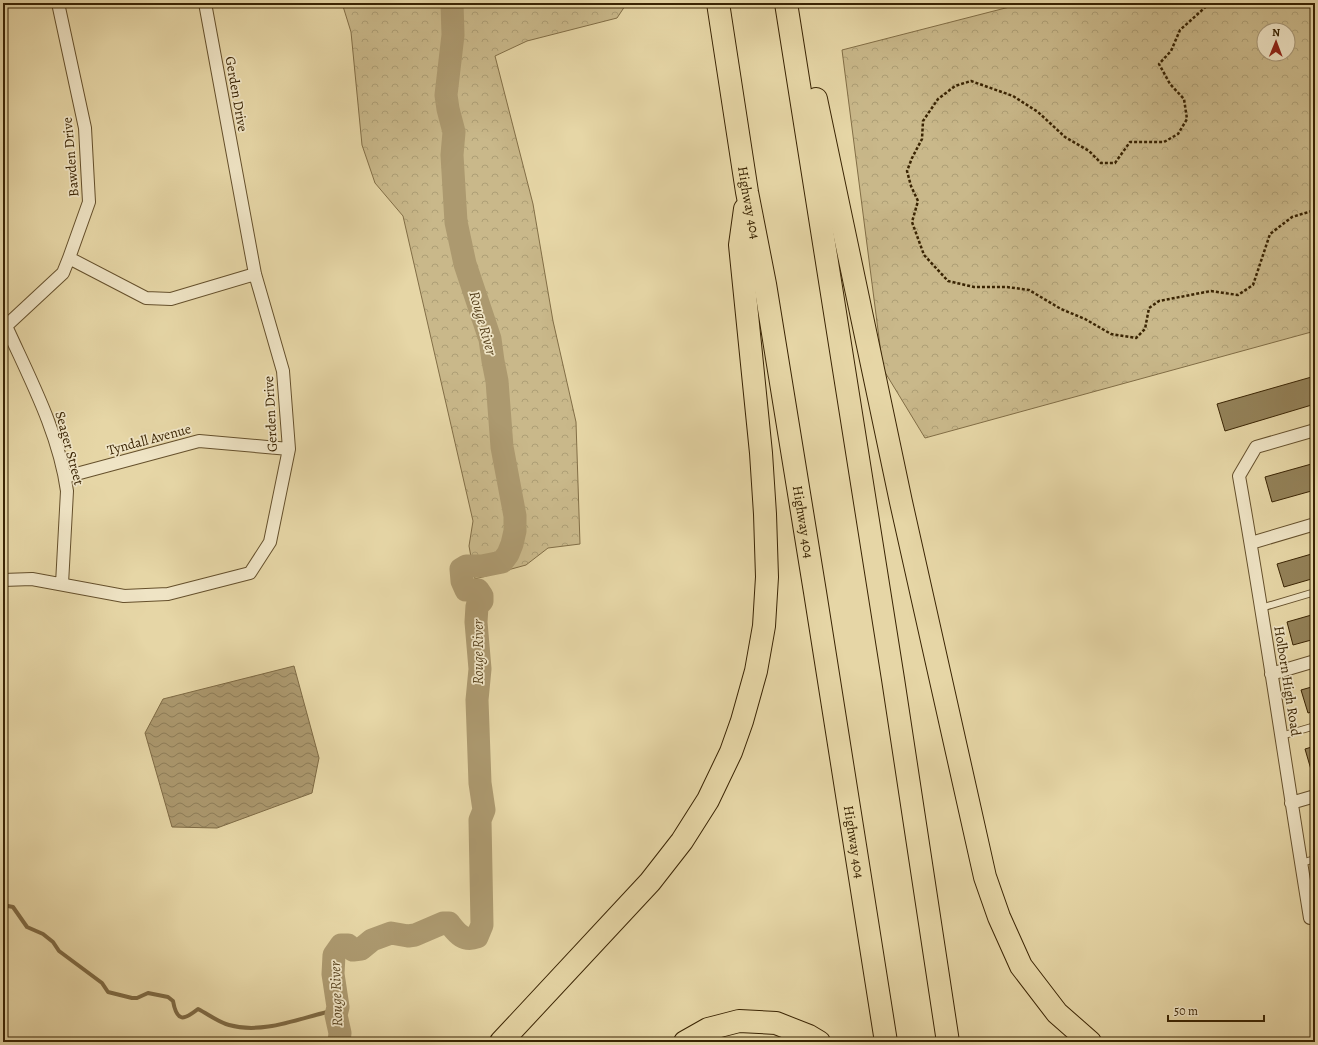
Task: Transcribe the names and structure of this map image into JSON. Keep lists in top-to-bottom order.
{
  "streets": {
    "highway": ["Highway 404"],
    "street": [
      "Gerden Drive",
      "Bawden Drive",
      "Tyndall Avenue",
      "Seager Street",
      "Holborn High Road"
    ]
  },
  "crossings": [
    ["Gerden Drive", "Tyndall Avenue"],
    ["Gerden Drive", "Seager Street"],
    ["Bawden Drive", "Seager Street"],
    ["Tyndall Avenue", "Seager Street"]
  ],
  "water": ["Rouge River"],
  "scale_bar": "50 m",
  "north": "top"
}
